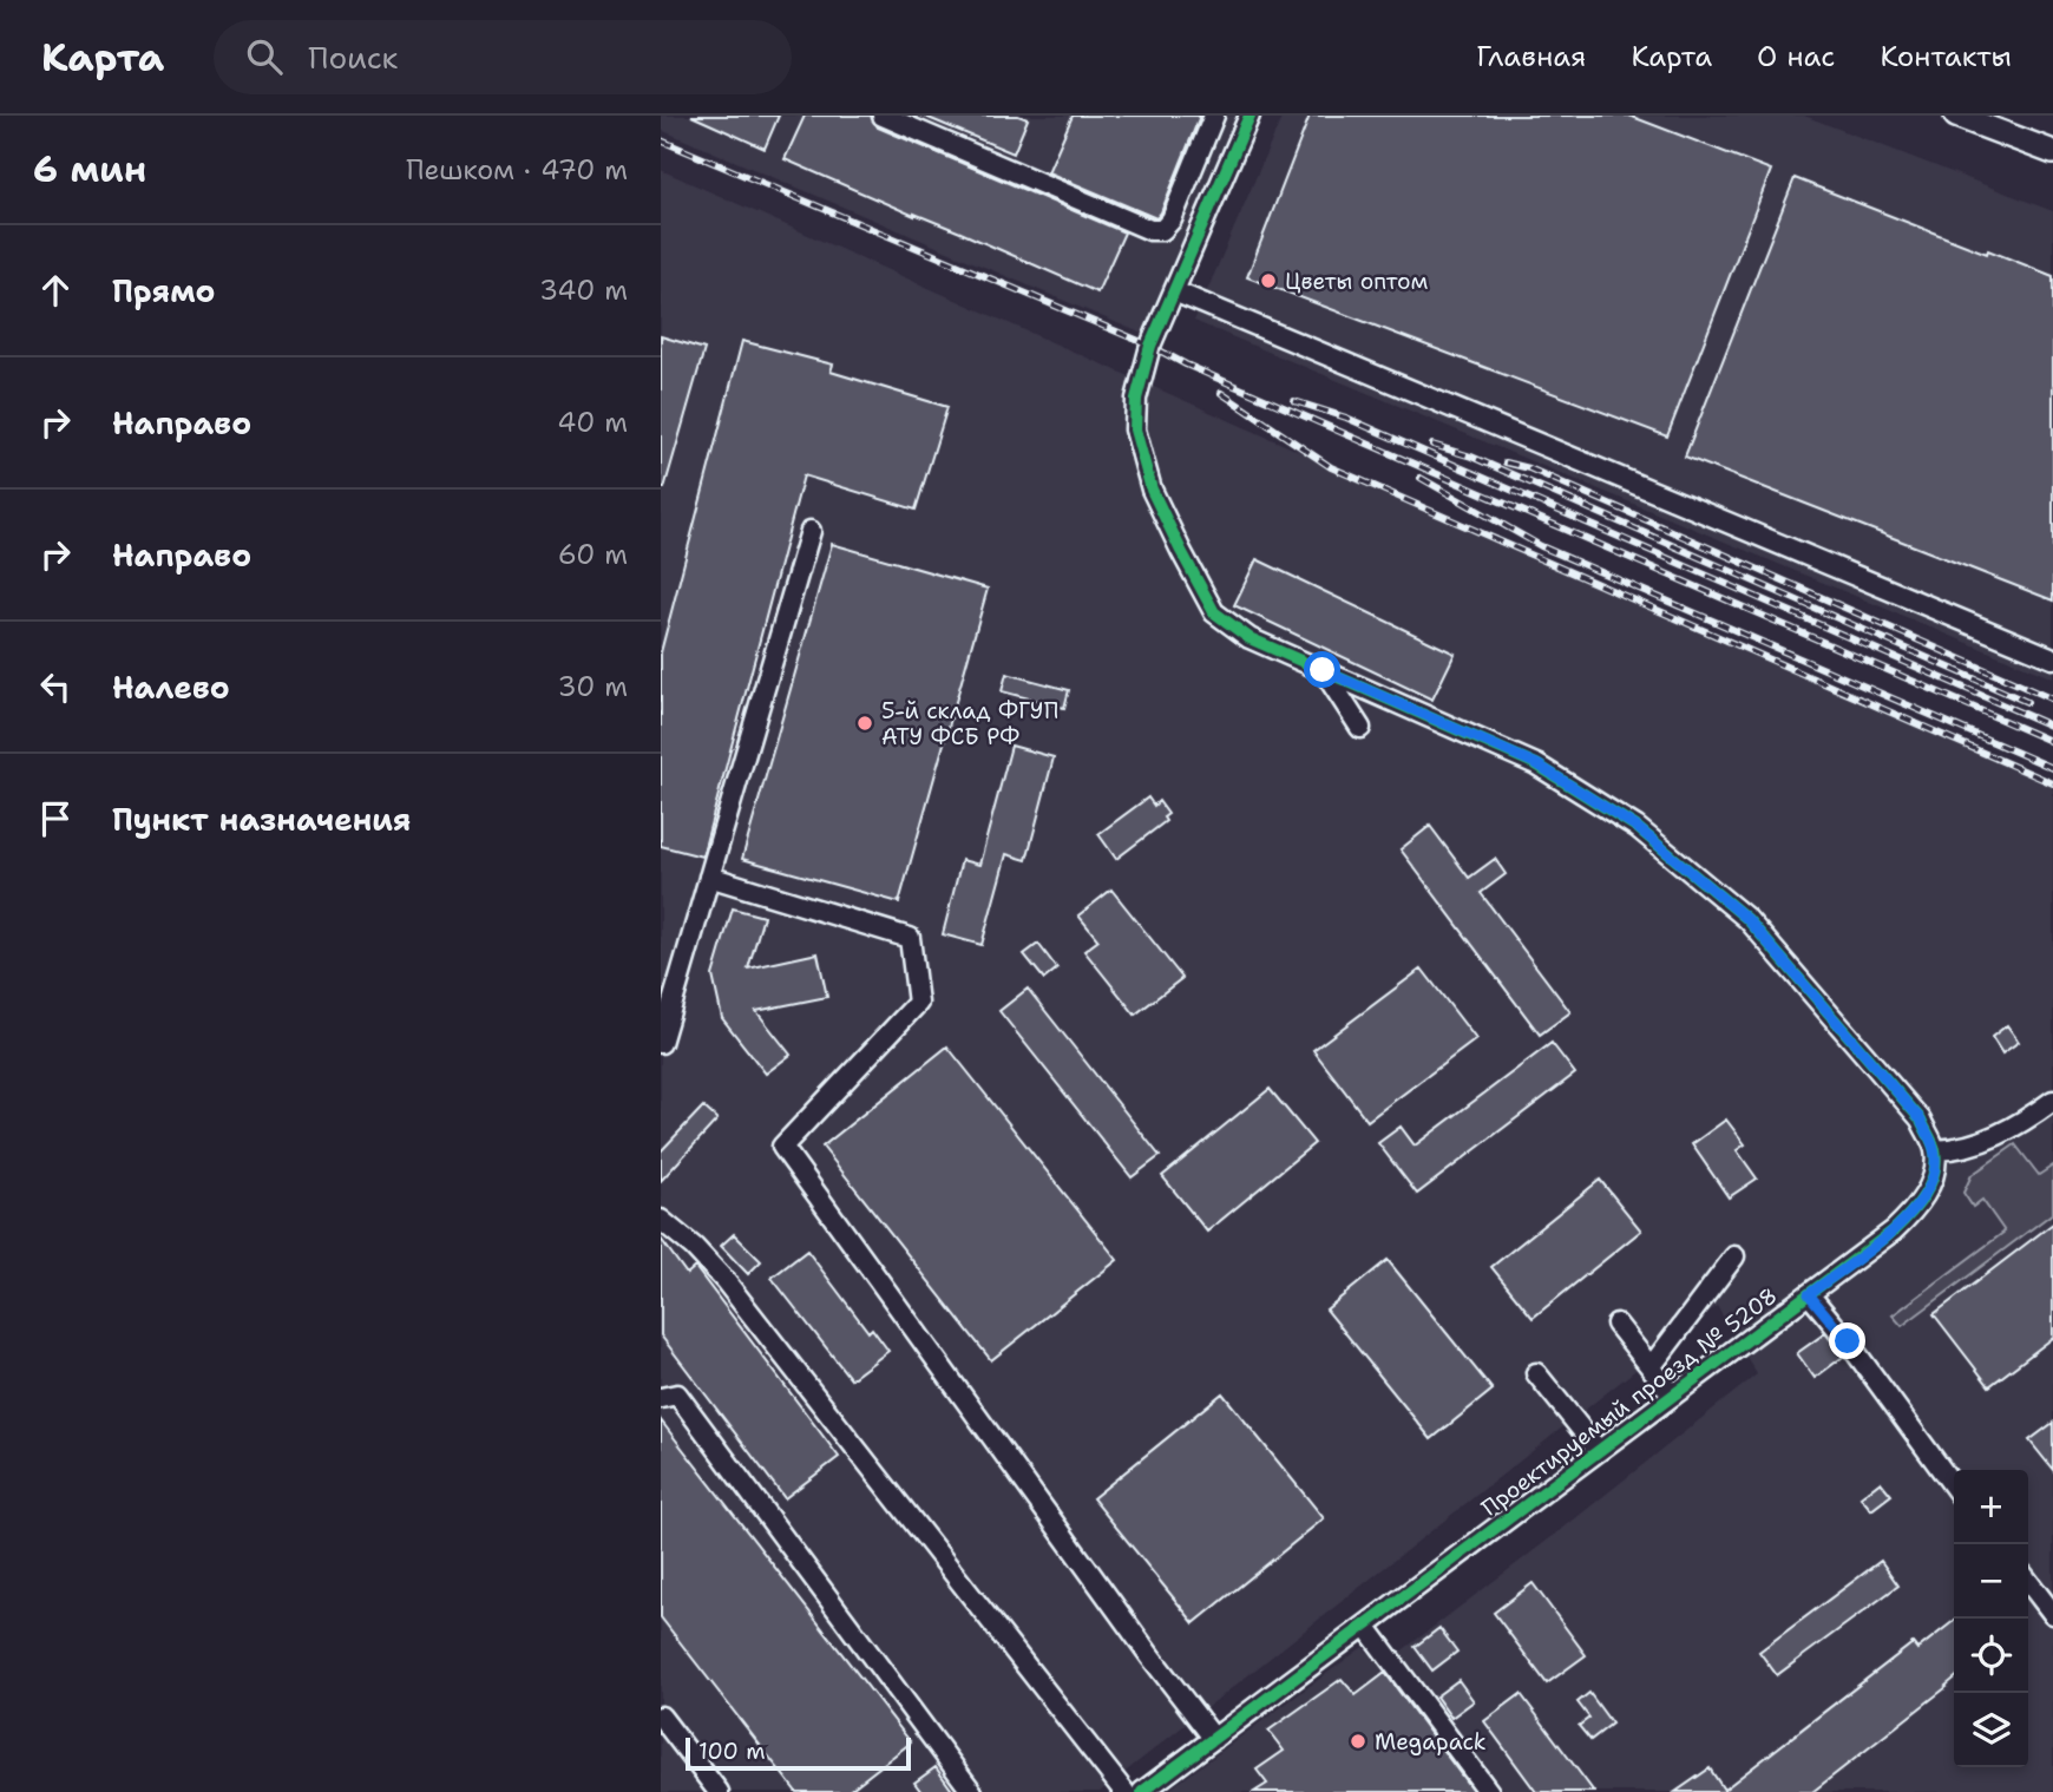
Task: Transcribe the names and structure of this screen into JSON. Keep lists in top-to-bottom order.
{
  "streets": {
    "street": ["Проектируемый проезд № 5208"]
  },
  "places": ["Цветы оптом", "5-й склад ФГУП АТУ ФСБ РФ", "Megapack"],
  "scale_bar": "100 m",
  "page": {
    "header": "Карта",
    "search": "Поиск",
    "nav": [
      "Главная",
      "Карта",
      "О нас",
      "Контакты"
    ],
    "heading": ["6 мин", "Пешком · 470 m"],
    "list": [
      ["Прямо", "340 m"],
      ["Направо", "40 m"],
      ["Направо", "60 m"],
      ["Налево", "30 m"],
      "Пункт назначения"
    ],
    "map_buttons": ["+", "−"],
    "scale": "100 m"
  }
}
